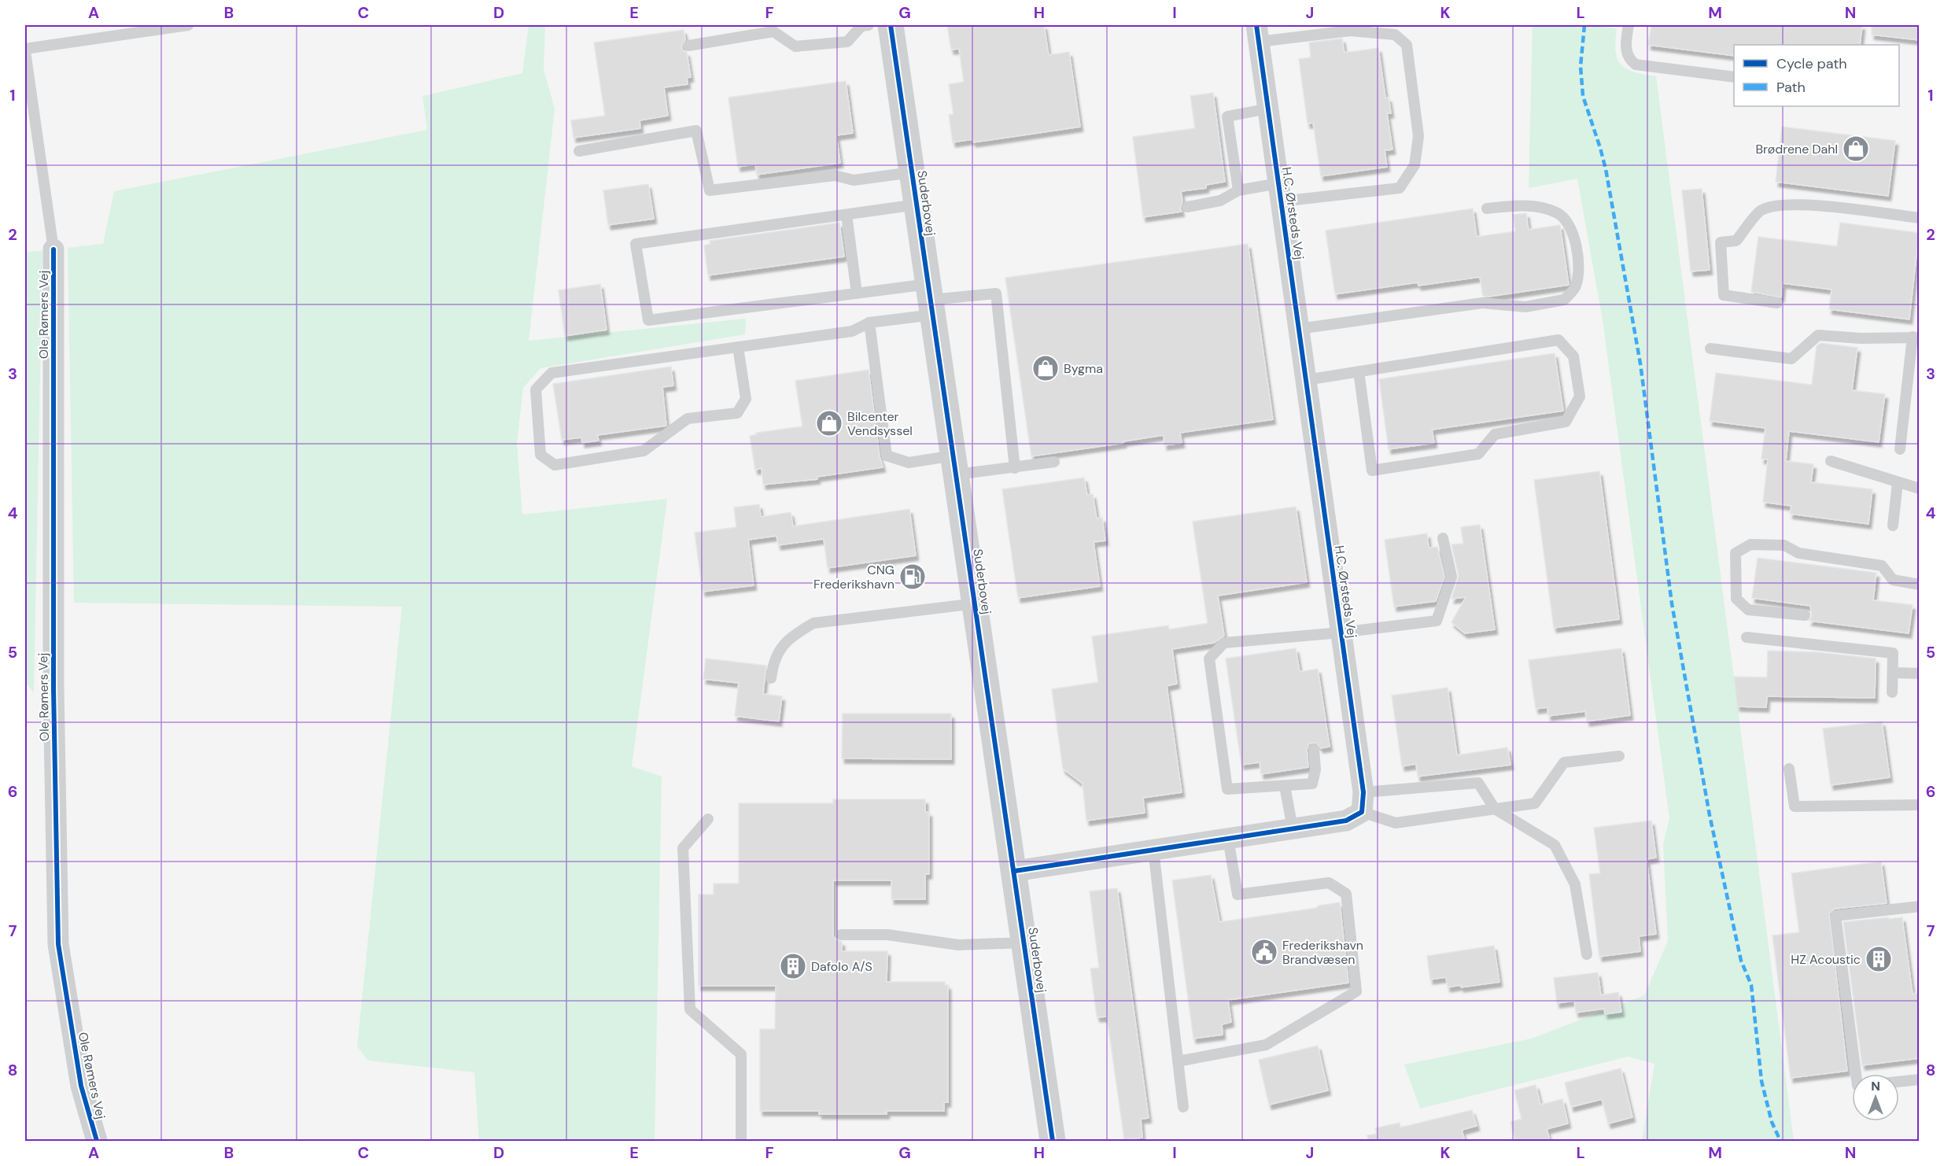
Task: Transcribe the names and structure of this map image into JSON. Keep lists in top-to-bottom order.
{
  "streets": {
    "street": ["Suderbovej", "H.C. Ørsteds Vej", "Ole Rømers Vej"]
  },
  "places": {
    "shop": ["Brødrene Dahl", "Bygma", "Bilcenter Vendsyssel"],
    "fuel station": ["CNG Frederikshavn"],
    "public building": ["Frederikshavn Brandvæsen"],
    "building": ["HZ Acoustic", "Dafolo A/S"]
  },
  "legend": ["Cycle path", "Path"],
  "north": "top",
  "grid": {
    "columns": [
      "A",
      "B",
      "C",
      "D",
      "E",
      "F",
      "G",
      "H",
      "I",
      "J",
      "K",
      "L",
      "M",
      "N"
    ],
    "rows": [
      "1",
      "2",
      "3",
      "4",
      "5",
      "6",
      "7",
      "8"
    ]
  }
}
